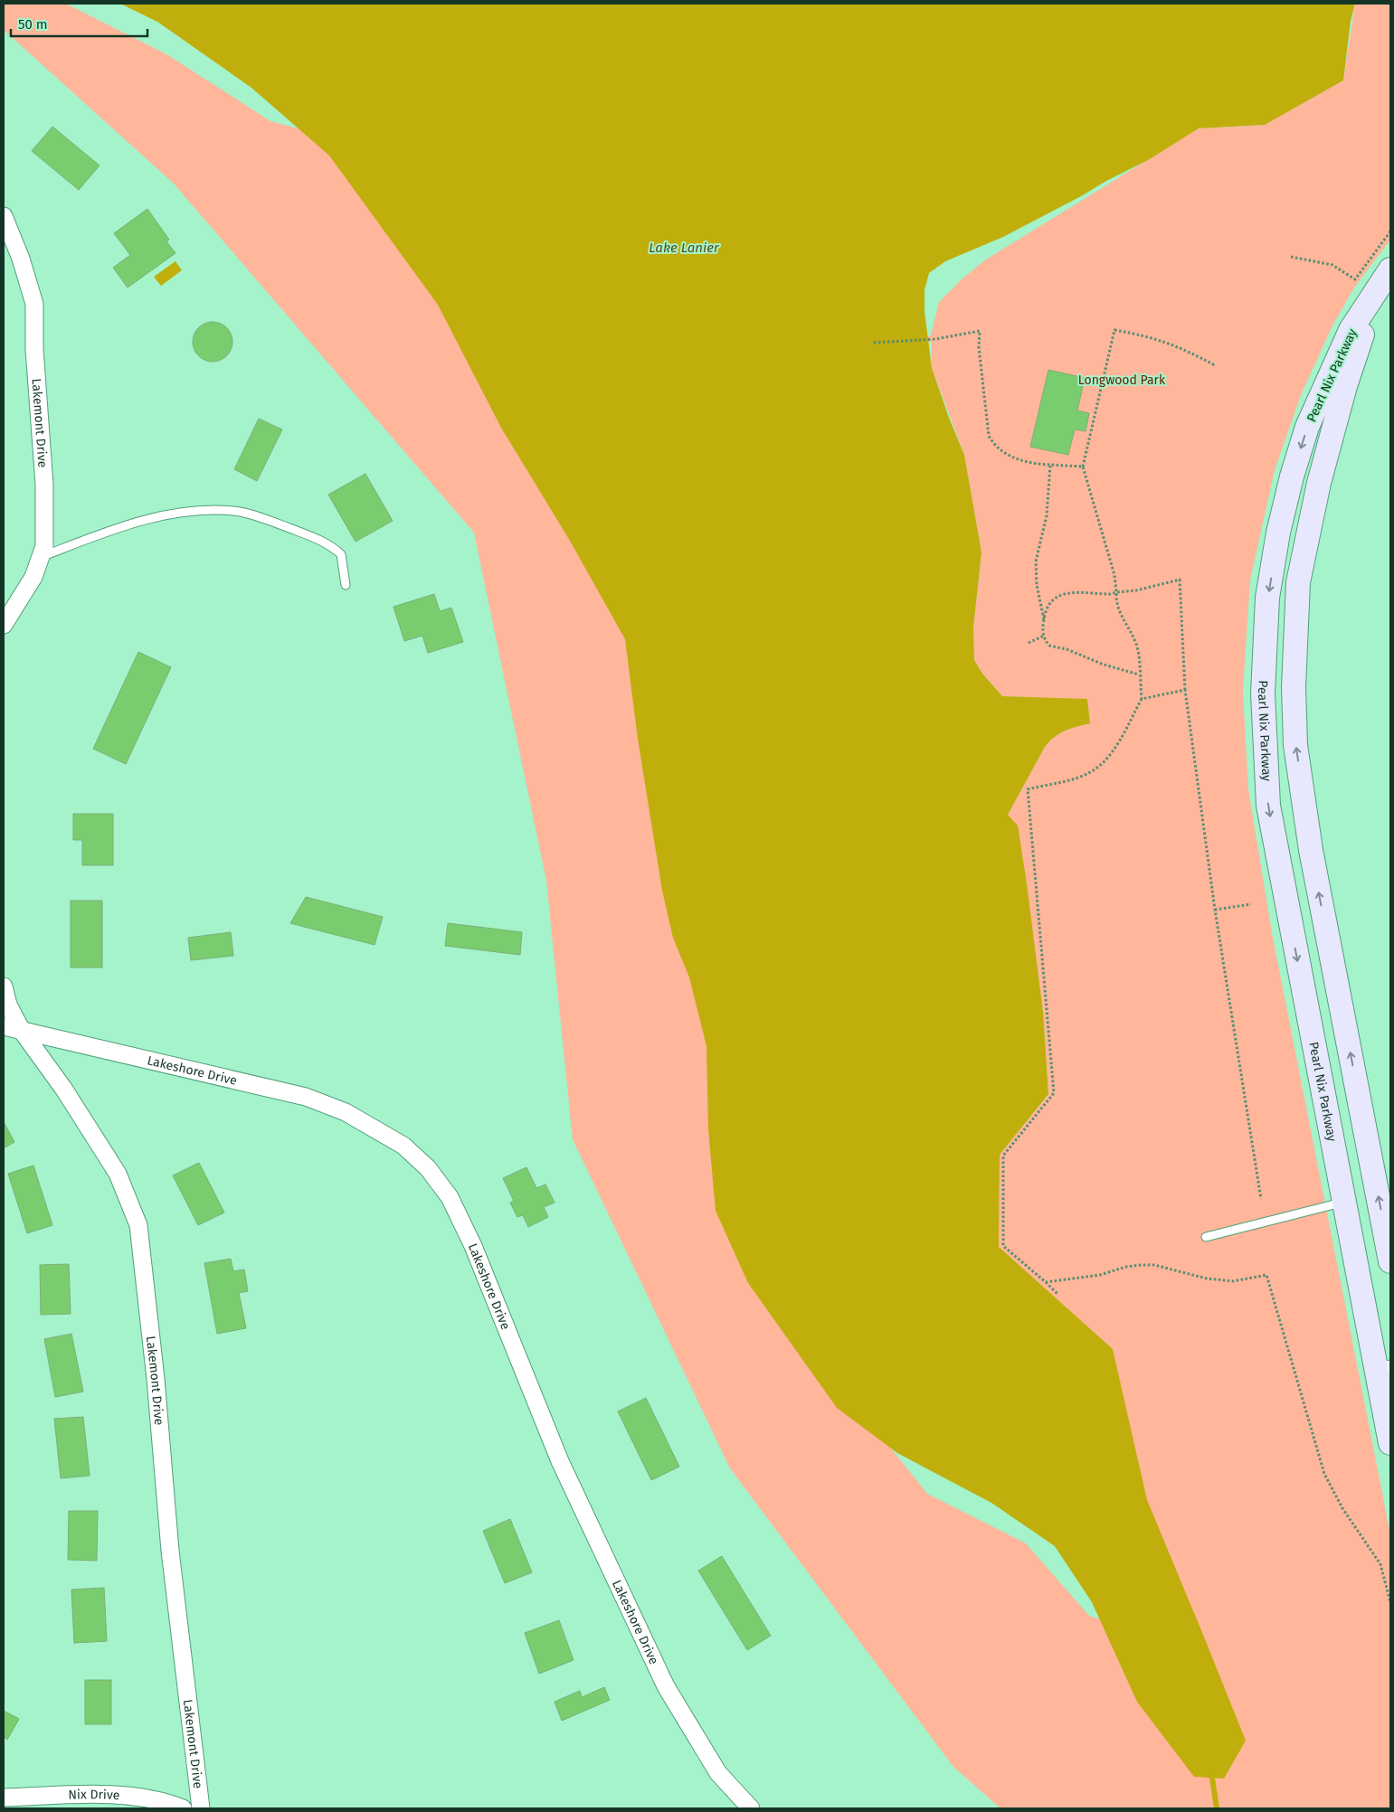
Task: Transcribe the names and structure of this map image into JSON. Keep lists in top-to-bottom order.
{
  "streets": {
    "street": [
      "Pearl Nix Parkway",
      "Lakemont Drive",
      "Lakeshore Drive",
      "Nix Drive"
    ]
  },
  "crossings": [
    ["Lakemont Drive", "Lakeshore Drive"]
  ],
  "water": ["Lake Lanier"],
  "parks": ["Longwood Park"],
  "scale_bar": "50 m"
}
